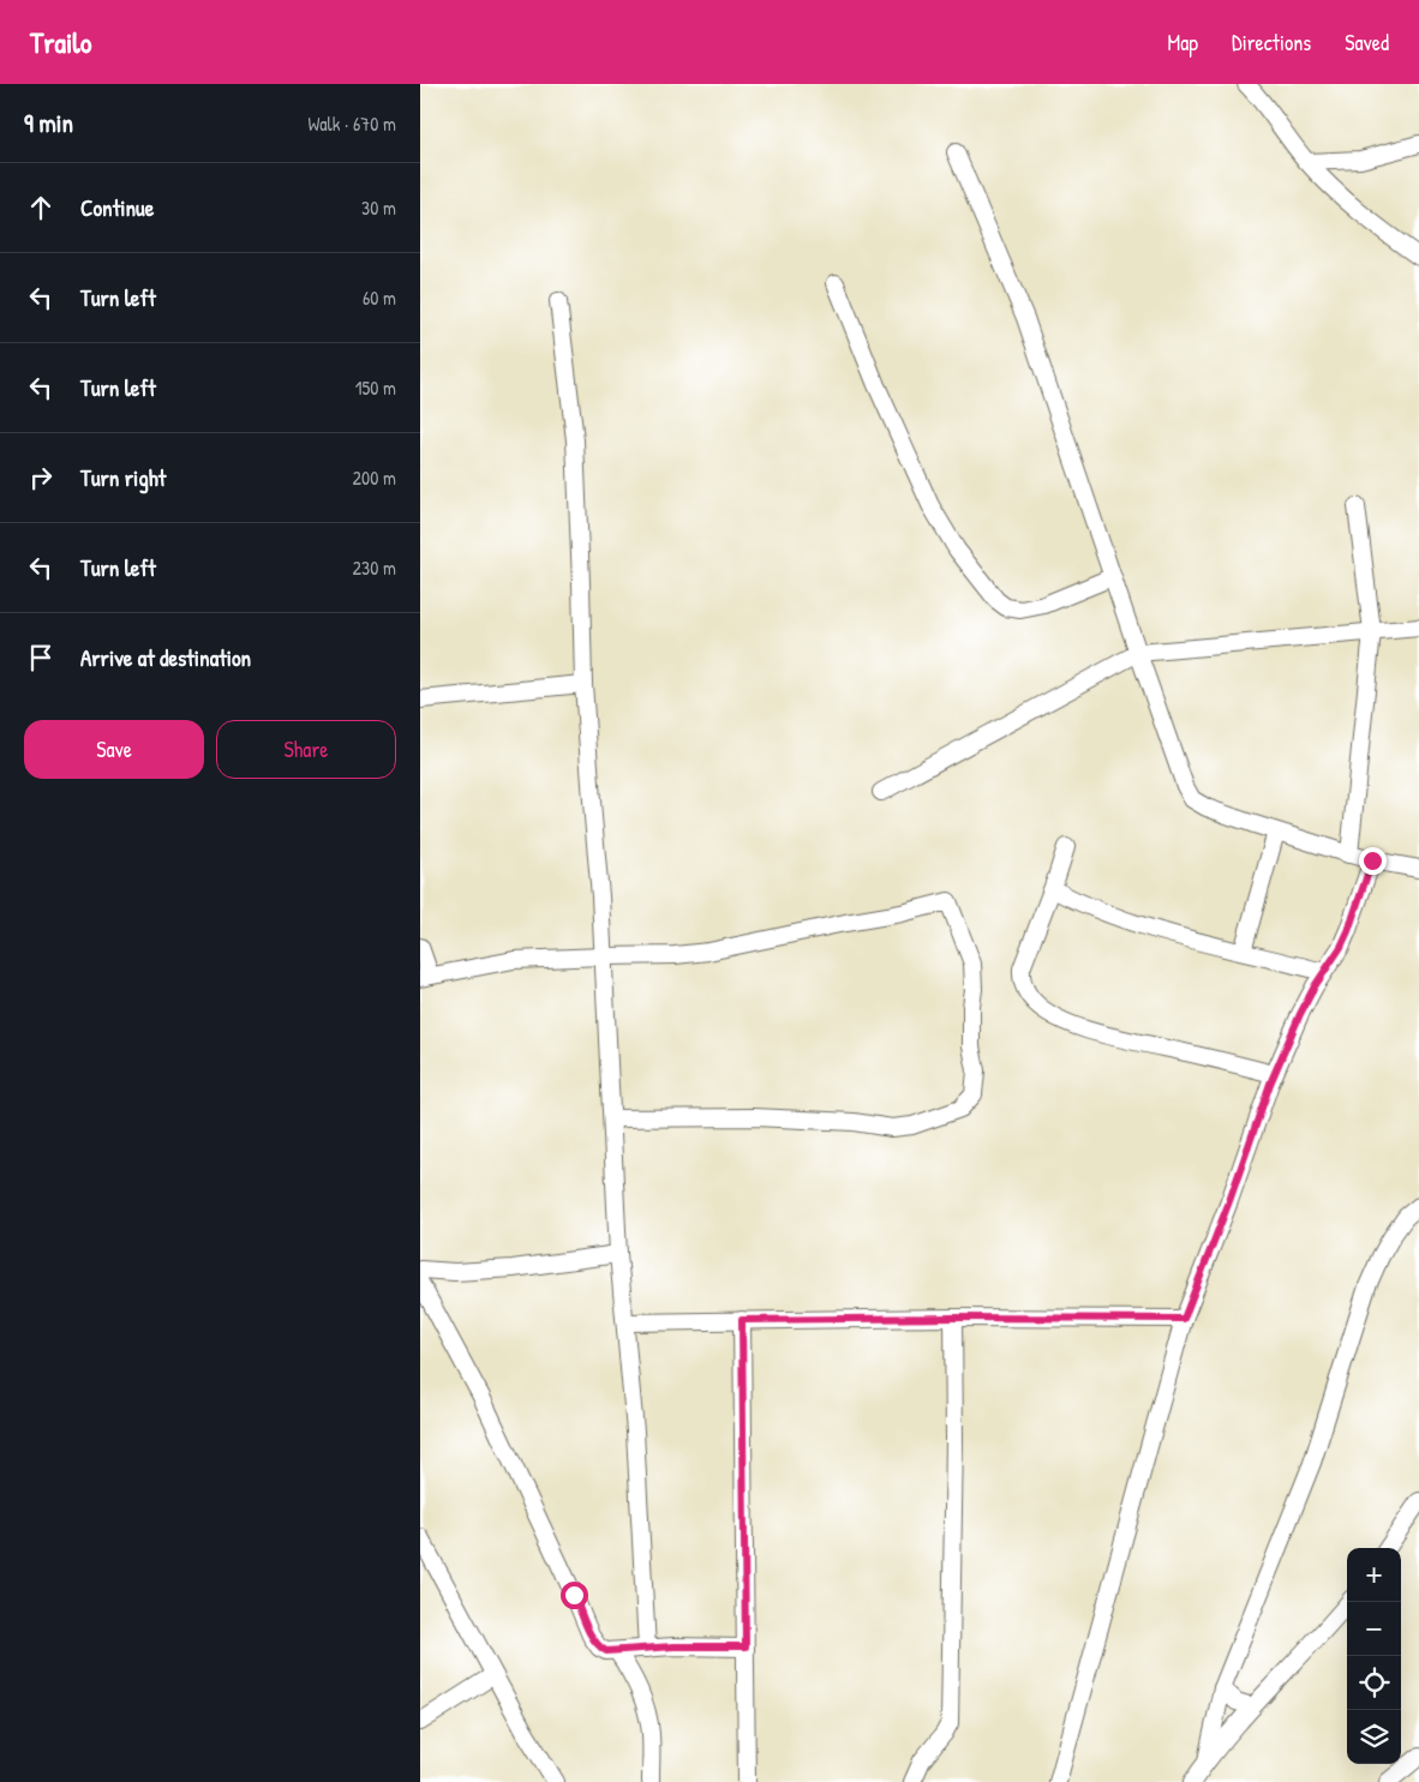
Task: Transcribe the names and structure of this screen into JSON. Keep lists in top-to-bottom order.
{
  "page": {
    "header": "Trailo",
    "nav": ["Map", "Directions", "Saved"],
    "heading": ["9 min", "Walk · 670 m"],
    "list": [
      ["Continue", "30 m"],
      ["Turn left", "60 m"],
      ["Turn left", "150 m"],
      ["Turn right", "200 m"],
      ["Turn left", "230 m"],
      "Arrive at destination"
    ],
    "buttons": ["Save", "Share"],
    "map_buttons": ["+", "−"]
  }
}
